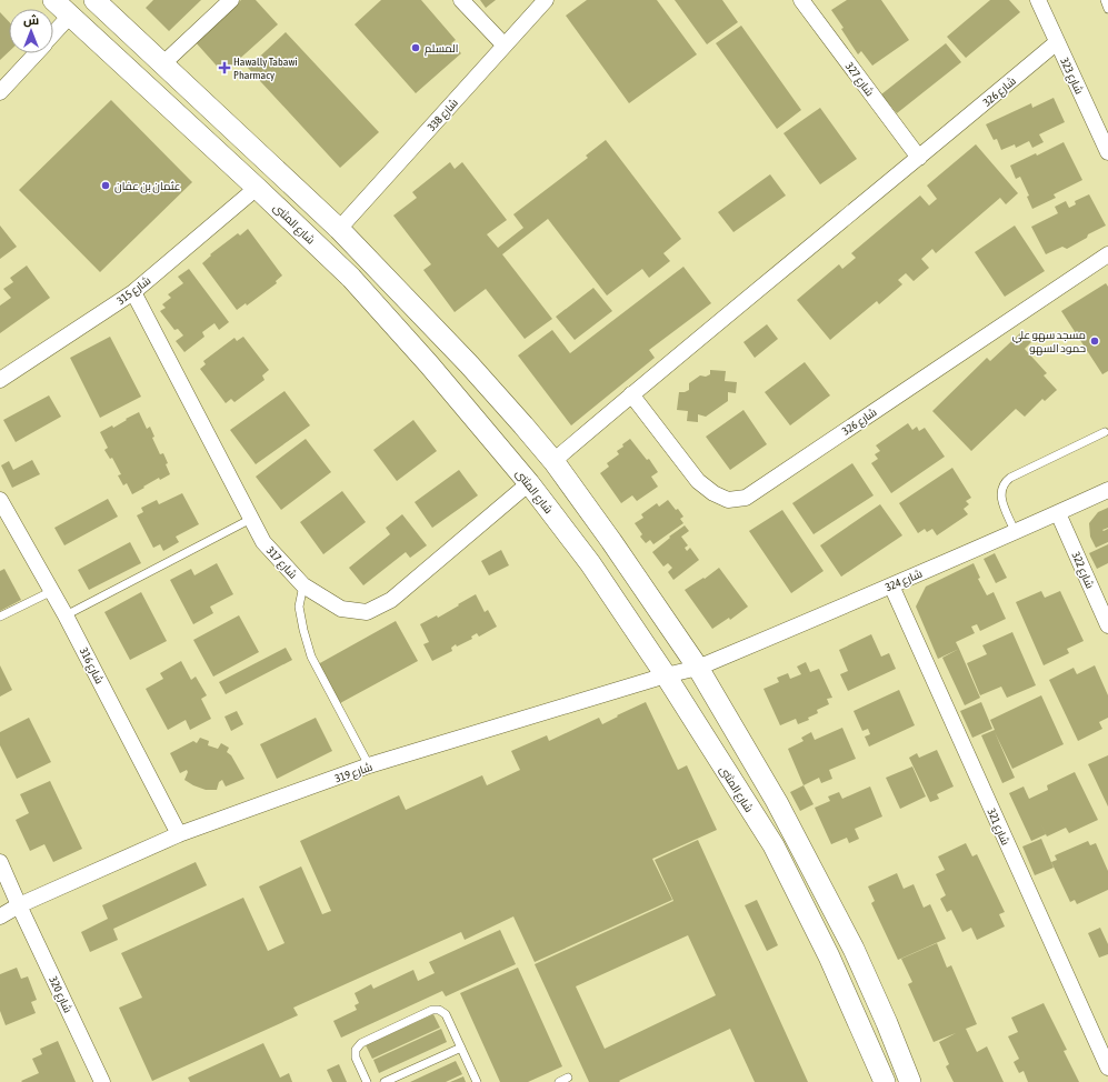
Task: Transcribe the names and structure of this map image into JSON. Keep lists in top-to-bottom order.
{
  "streets": {
    "street": [
      "شارع 323",
      "شارع 327",
      "شارع 326",
      "شارع 338",
      "شارع المثنى",
      "شارع 315",
      "شارع 317",
      "شارع 322",
      "شارع 324",
      "شارع 316",
      "شارع 319",
      "شارع 321",
      "شارع 320"
    ]
  },
  "crossings": [
    ["شارع 323", "شارع 326"],
    ["شارع 327", "شارع 326"],
    ["شارع المثنى", "شارع 315"],
    ["شارع المثنى", "شارع 317"],
    ["شارع المثنى", "شارع 319"],
    ["شارع 315", "شارع 317"],
    ["شارع 322", "شارع 324"],
    ["شارع 324", "شارع 319"],
    ["شارع 324", "شارع 321"],
    ["شارع 316", "شارع 319"],
    ["شارع 319", "شارع 320"]
  ],
  "places": {
    "other": ["المسلم", "عثمان بن عفان", "مسجد سهو علي حمود السهو"],
    "health": ["Hawally Tabawi Pharmacy"]
  },
  "north": "top"
}
